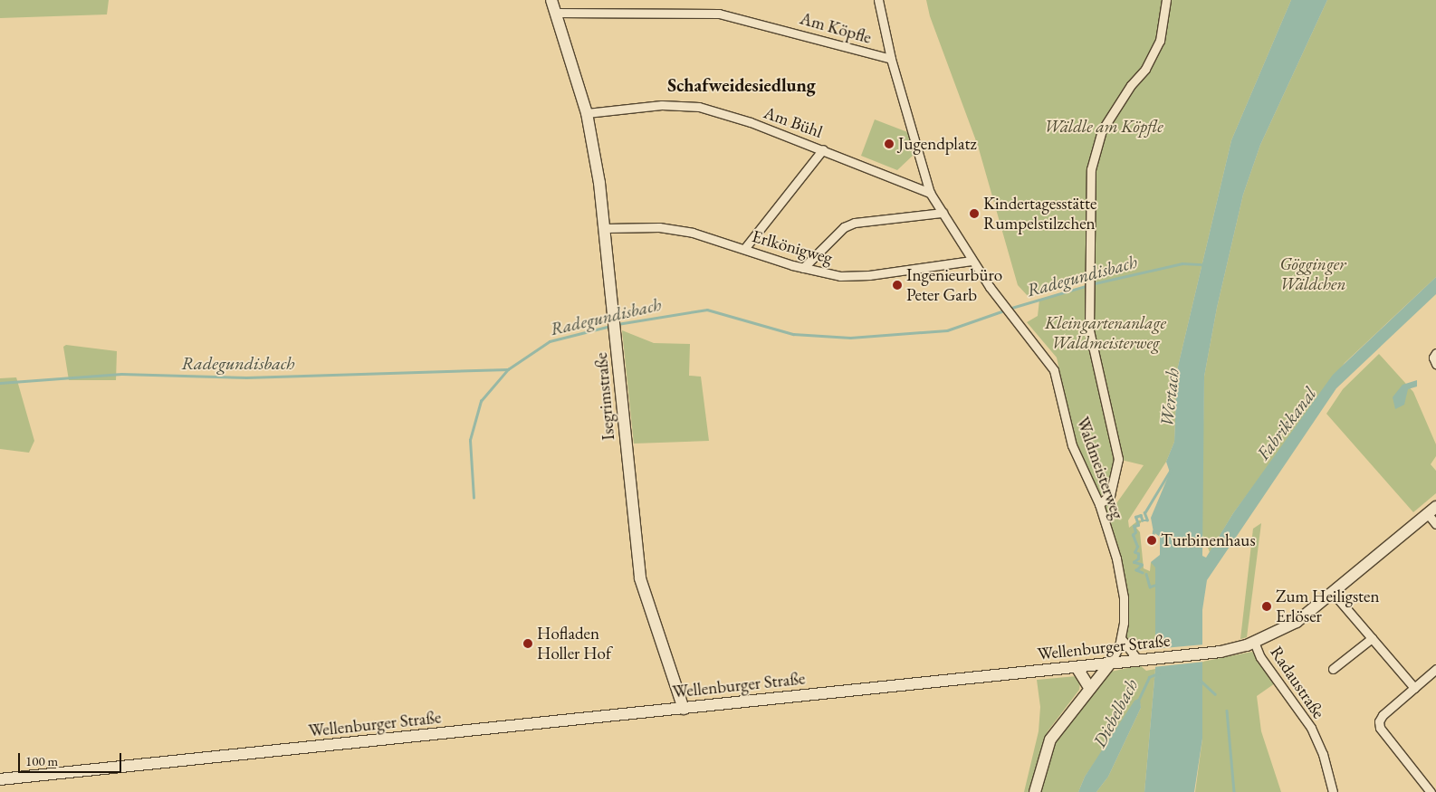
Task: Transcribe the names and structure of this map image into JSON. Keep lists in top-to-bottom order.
{
  "streets": {
    "street": [
      "Am Köpfle",
      "Am Bühl",
      "Erlkönigweg",
      "Isegrimstraße",
      "Waldmeisterweg",
      "Wellenburger Straße",
      "Radaustraße"
    ]
  },
  "crossings": [
    ["Am Köpfle", "Isegrimstraße"],
    ["Am Köpfle", "Waldmeisterweg"],
    ["Am Bühl", "Isegrimstraße"],
    ["Am Bühl", "Waldmeisterweg"],
    ["Erlkönigweg", "Isegrimstraße"],
    ["Erlkönigweg", "Waldmeisterweg"],
    ["Isegrimstraße", "Wellenburger Straße"],
    ["Waldmeisterweg", "Wellenburger Straße"],
    ["Wellenburger Straße", "Radaustraße"]
  ],
  "districts": ["Schafweidesiedlung"],
  "water": [
    "Radegundisbach",
    "Wertach",
    "Fabrikkanal",
    "Diebelbach"
  ],
  "parks": ["Wäldle am Köpfle", "Gögginger Wäldchen", "Kleingartenanlage Waldmeisterweg"],
  "places": [
    "Jugendplatz",
    "Kindertagesstätte Rumpelstilzchen",
    "Ingenieurbüro Peter Garb",
    "Turbinenhaus",
    "Zum Heiligsten Erlöser",
    "Hofladen Holler Hof"
  ],
  "scale_bar": "100 m"
}
